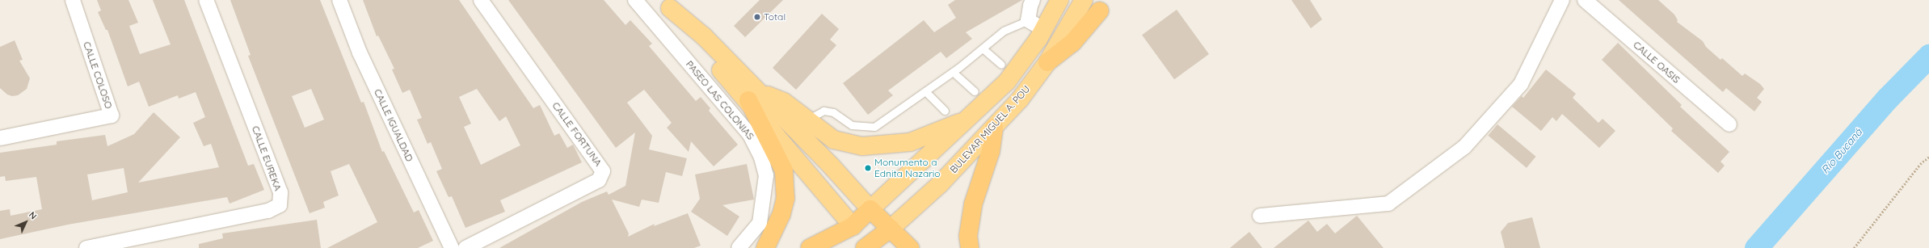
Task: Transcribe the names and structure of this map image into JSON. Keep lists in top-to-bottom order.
{
  "streets": {
    "main road": ["BULEVAR MIGUEL A. POU"],
    "street": [
      "CALLE OASIS",
      "CALLE COLOSO",
      "PASEO LAS COLONIAS",
      "CALLE IGUALDAD",
      "CALLE FORTUNA",
      "CALLE EUREKA"
    ]
  },
  "water": ["Río Bucaná"],
  "places": ["Total", "Monumento a Ednita Nazario"],
  "north": "top right"
}
